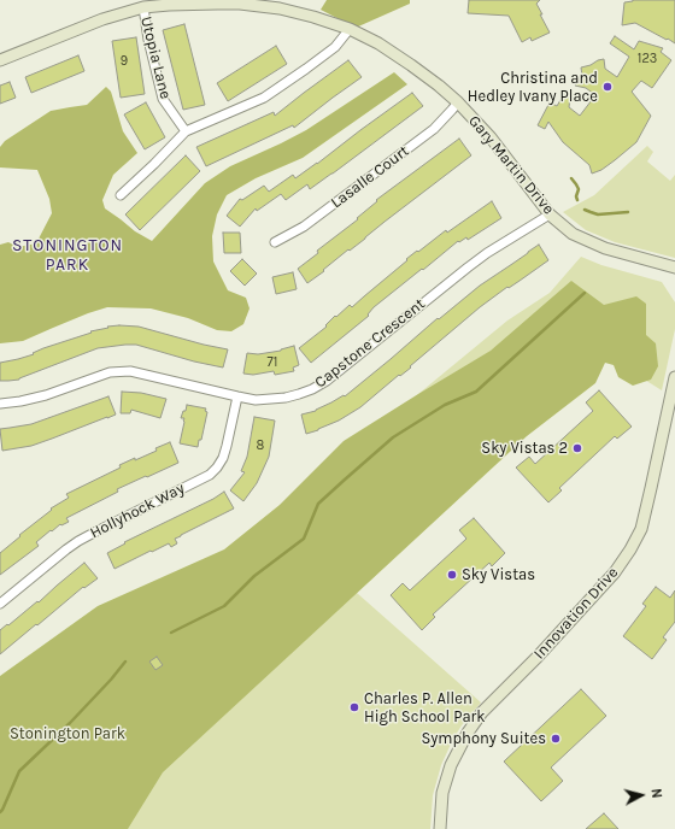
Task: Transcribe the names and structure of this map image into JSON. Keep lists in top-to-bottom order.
{
  "streets": {
    "street": [
      "Utopia Lane",
      "Gary Martin Drive",
      "Lasalle Court",
      "Capstone Crescent",
      "Hollyhock Way",
      "Innovation Drive"
    ]
  },
  "crossings": [
    ["Utopia Lane", "Gary Martin Drive"],
    ["Gary Martin Drive", "Lasalle Court"],
    ["Gary Martin Drive", "Capstone Crescent"],
    ["Capstone Crescent", "Hollyhock Way"]
  ],
  "districts": ["STONINGTON PARK"],
  "parks": ["Stonington Park"],
  "places": [
    "Christina and Hedley Ivany Place",
    "Sky Vistas 2",
    "Sky Vistas",
    "Charles P. Allen High School Park",
    "Symphony Suites"
  ],
  "house_numbers": [
    "123",
    "9",
    "71",
    "8"
  ],
  "north": "right"
}
